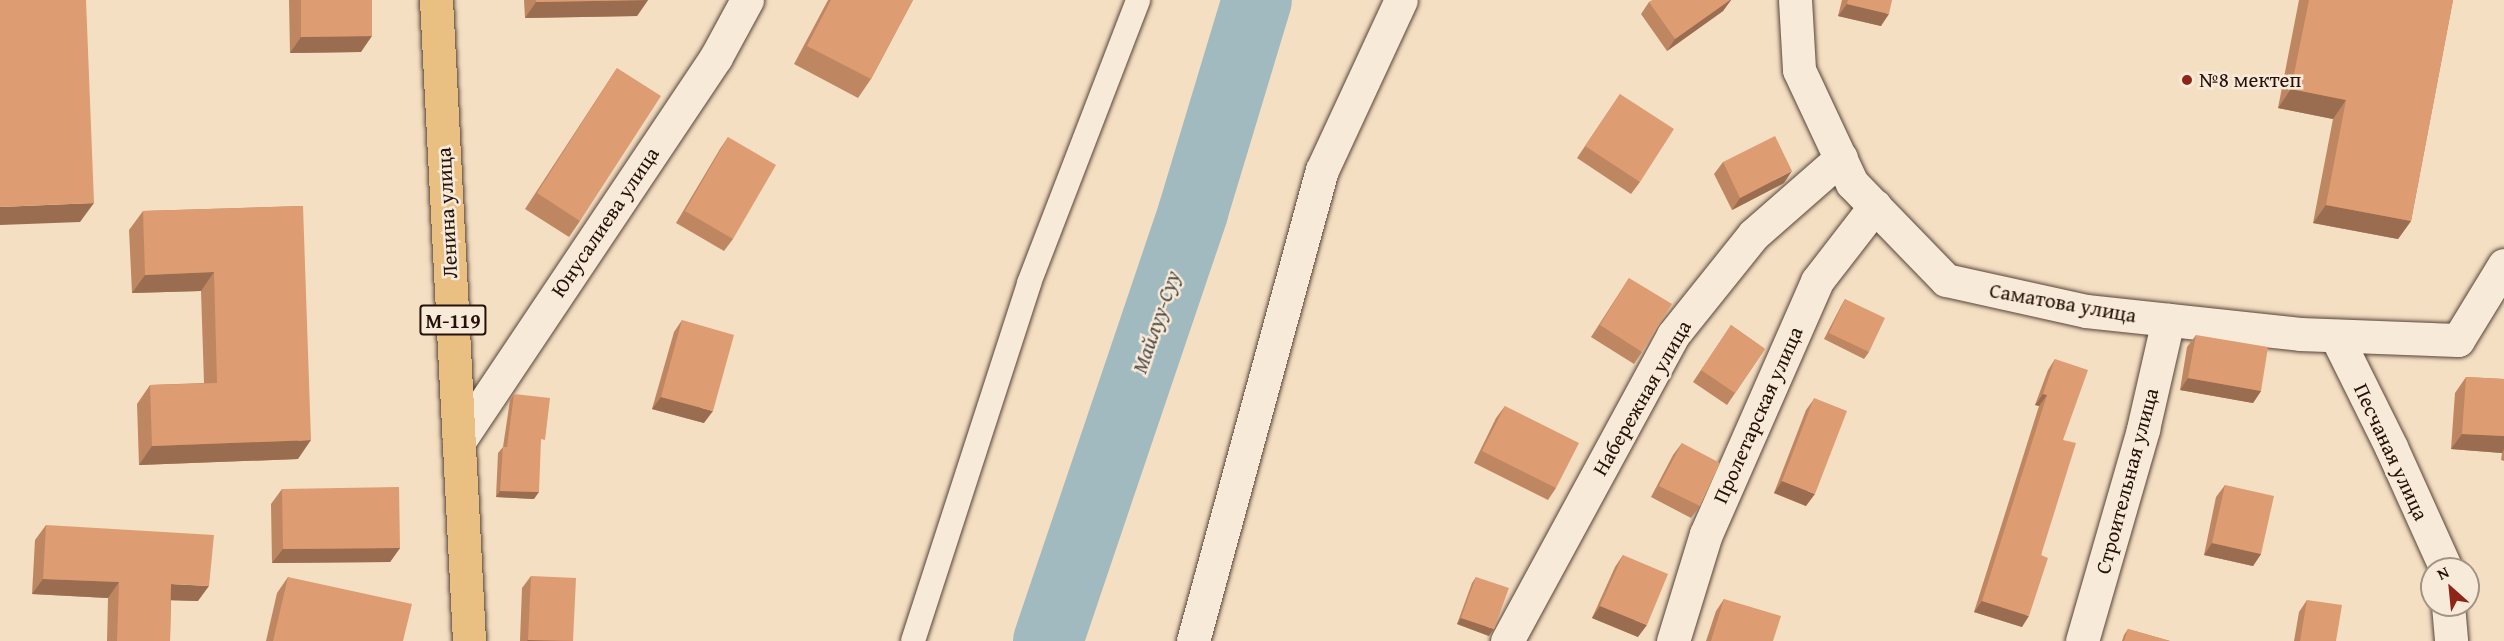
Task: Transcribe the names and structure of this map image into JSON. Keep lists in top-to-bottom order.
{
  "streets": {
    "main road": ["Ленина улица", "М-119"],
    "street": [
      "Юнусалиева улица",
      "Саматова улица",
      "Набережная улица",
      "Пролетарская улица",
      "Песчаная улица",
      "Строительная улица"
    ]
  },
  "crossings": [
    ["Ленина улица", "Юнусалиева улица"],
    ["Саматова улица", "Набережная улица"],
    ["Саматова улица", "Пролетарская улица"],
    ["Саматова улица", "Песчаная улица"],
    ["Саматова улица", "Строительная улица"]
  ],
  "water": ["Майлуу-Суу"],
  "places": ["№8 мектеп"],
  "north": "top left"
}
